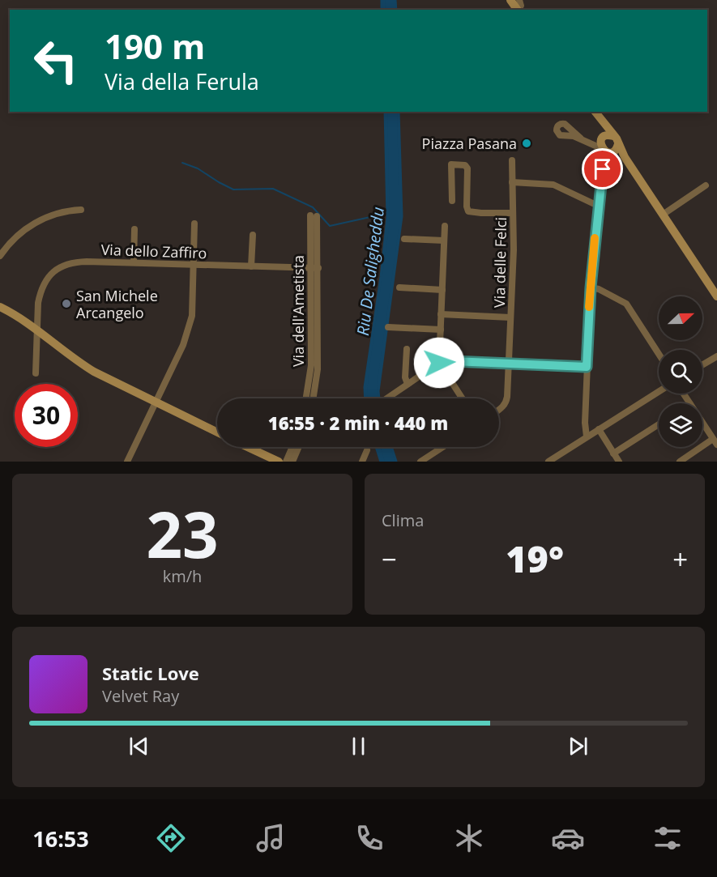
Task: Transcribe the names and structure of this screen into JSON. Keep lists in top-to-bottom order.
{
  "streets": {
    "street": ["Via dello Zaffiro", "Via delle Felci", "Via dell'Ametista"]
  },
  "crossings": [
    ["Via dello Zaffiro", "Via dell'Ametista"]
  ],
  "water": ["Riu De Saligheddu"],
  "places": ["Piazza Pasana", "San Michele Arcangelo"],
  "north": "right",
  "page": {
    "turn": ["190 m", "Via della Ferula"],
    "limit": "30",
    "trip": "16:55 · 2 min · 440 m",
    "tile": [
      ["23", "km/h"],
      "Clima"
    ],
    "heat": ["−", "19°", "+"],
    "song": ["Static Love", "Velvet Ray"],
    "tabs": "16:53"
  }
}
